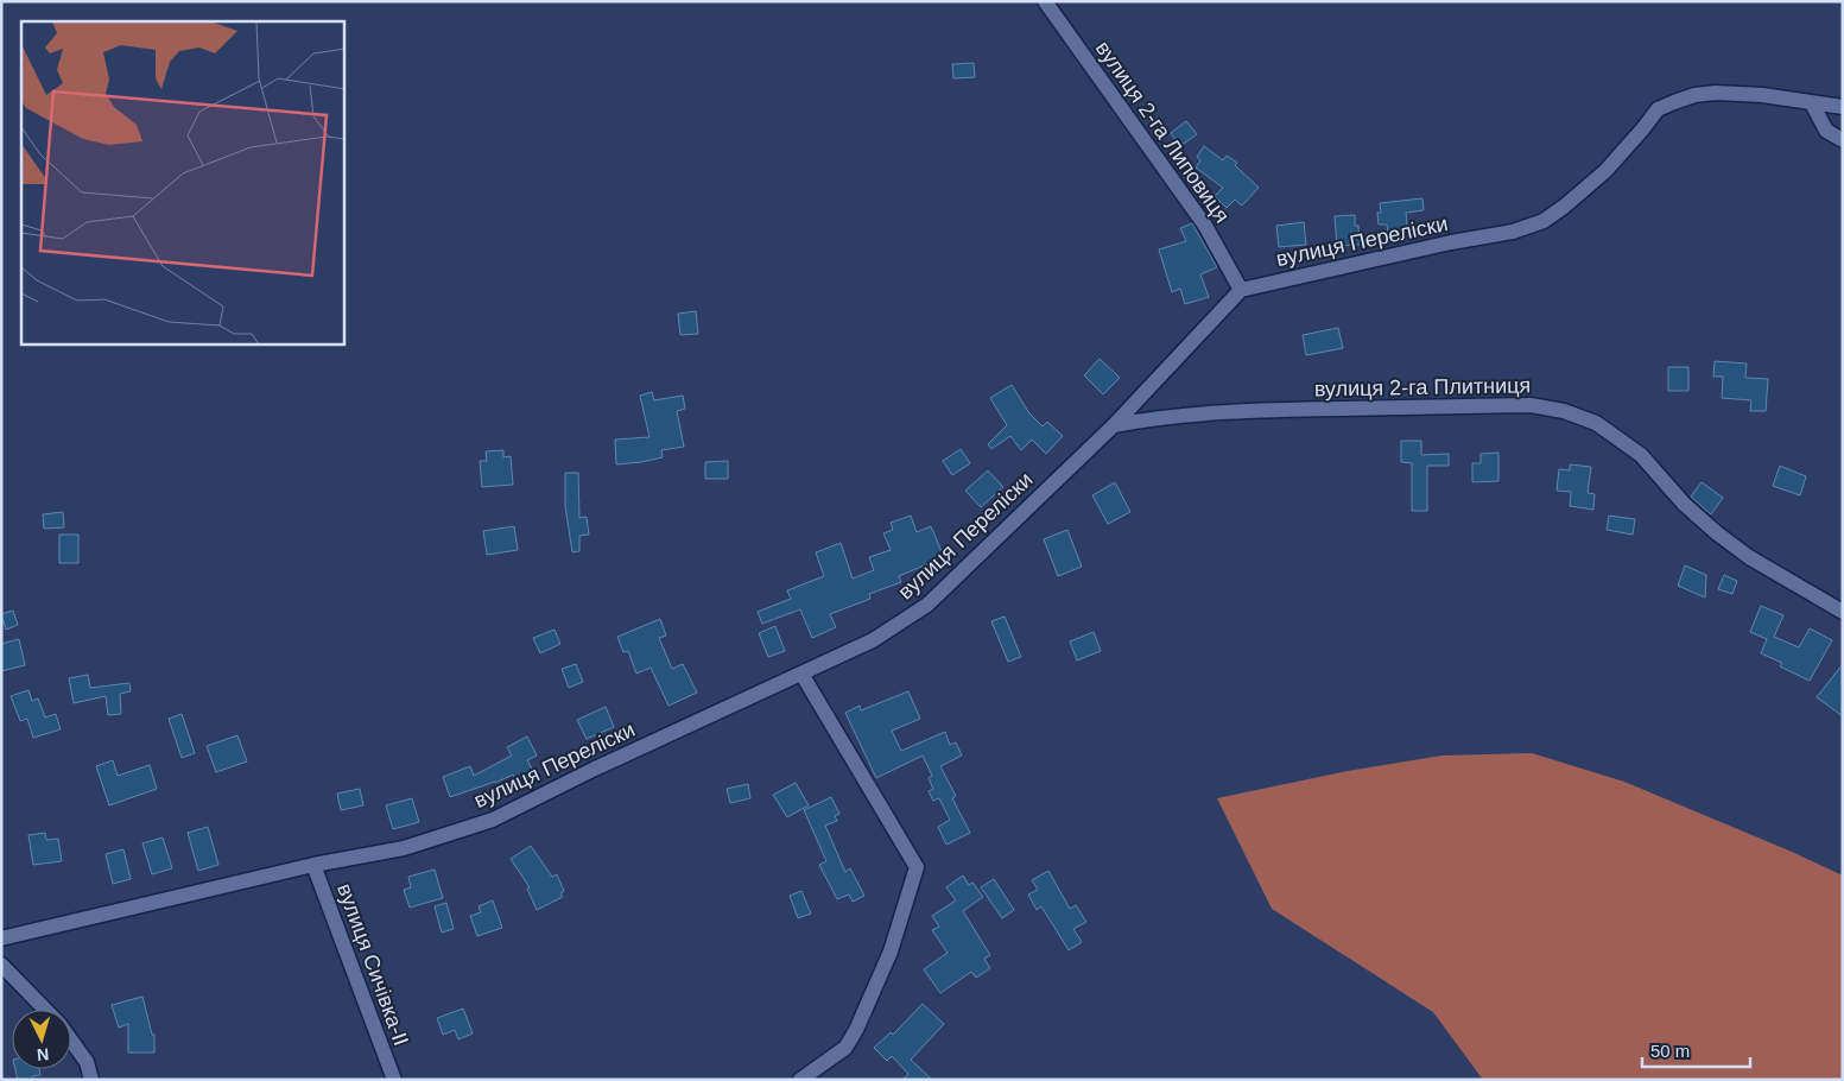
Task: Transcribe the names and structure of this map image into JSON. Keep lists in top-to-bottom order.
{
  "streets": {
    "street": [
      "вулиця 2-га Липовиця",
      "вулиця Переліски",
      "вулиця 2-га Плитниця",
      "вулиця Сичівка-II"
    ]
  },
  "crossings": [
    ["вулиця 2-га Липовиця", "вулиця Переліски"],
    ["вулиця Переліски", "вулиця 2-га Плитниця"],
    ["вулиця Переліски", "вулиця Сичівка-II"]
  ],
  "scale_bar": "50 m",
  "north": "bottom"
}
